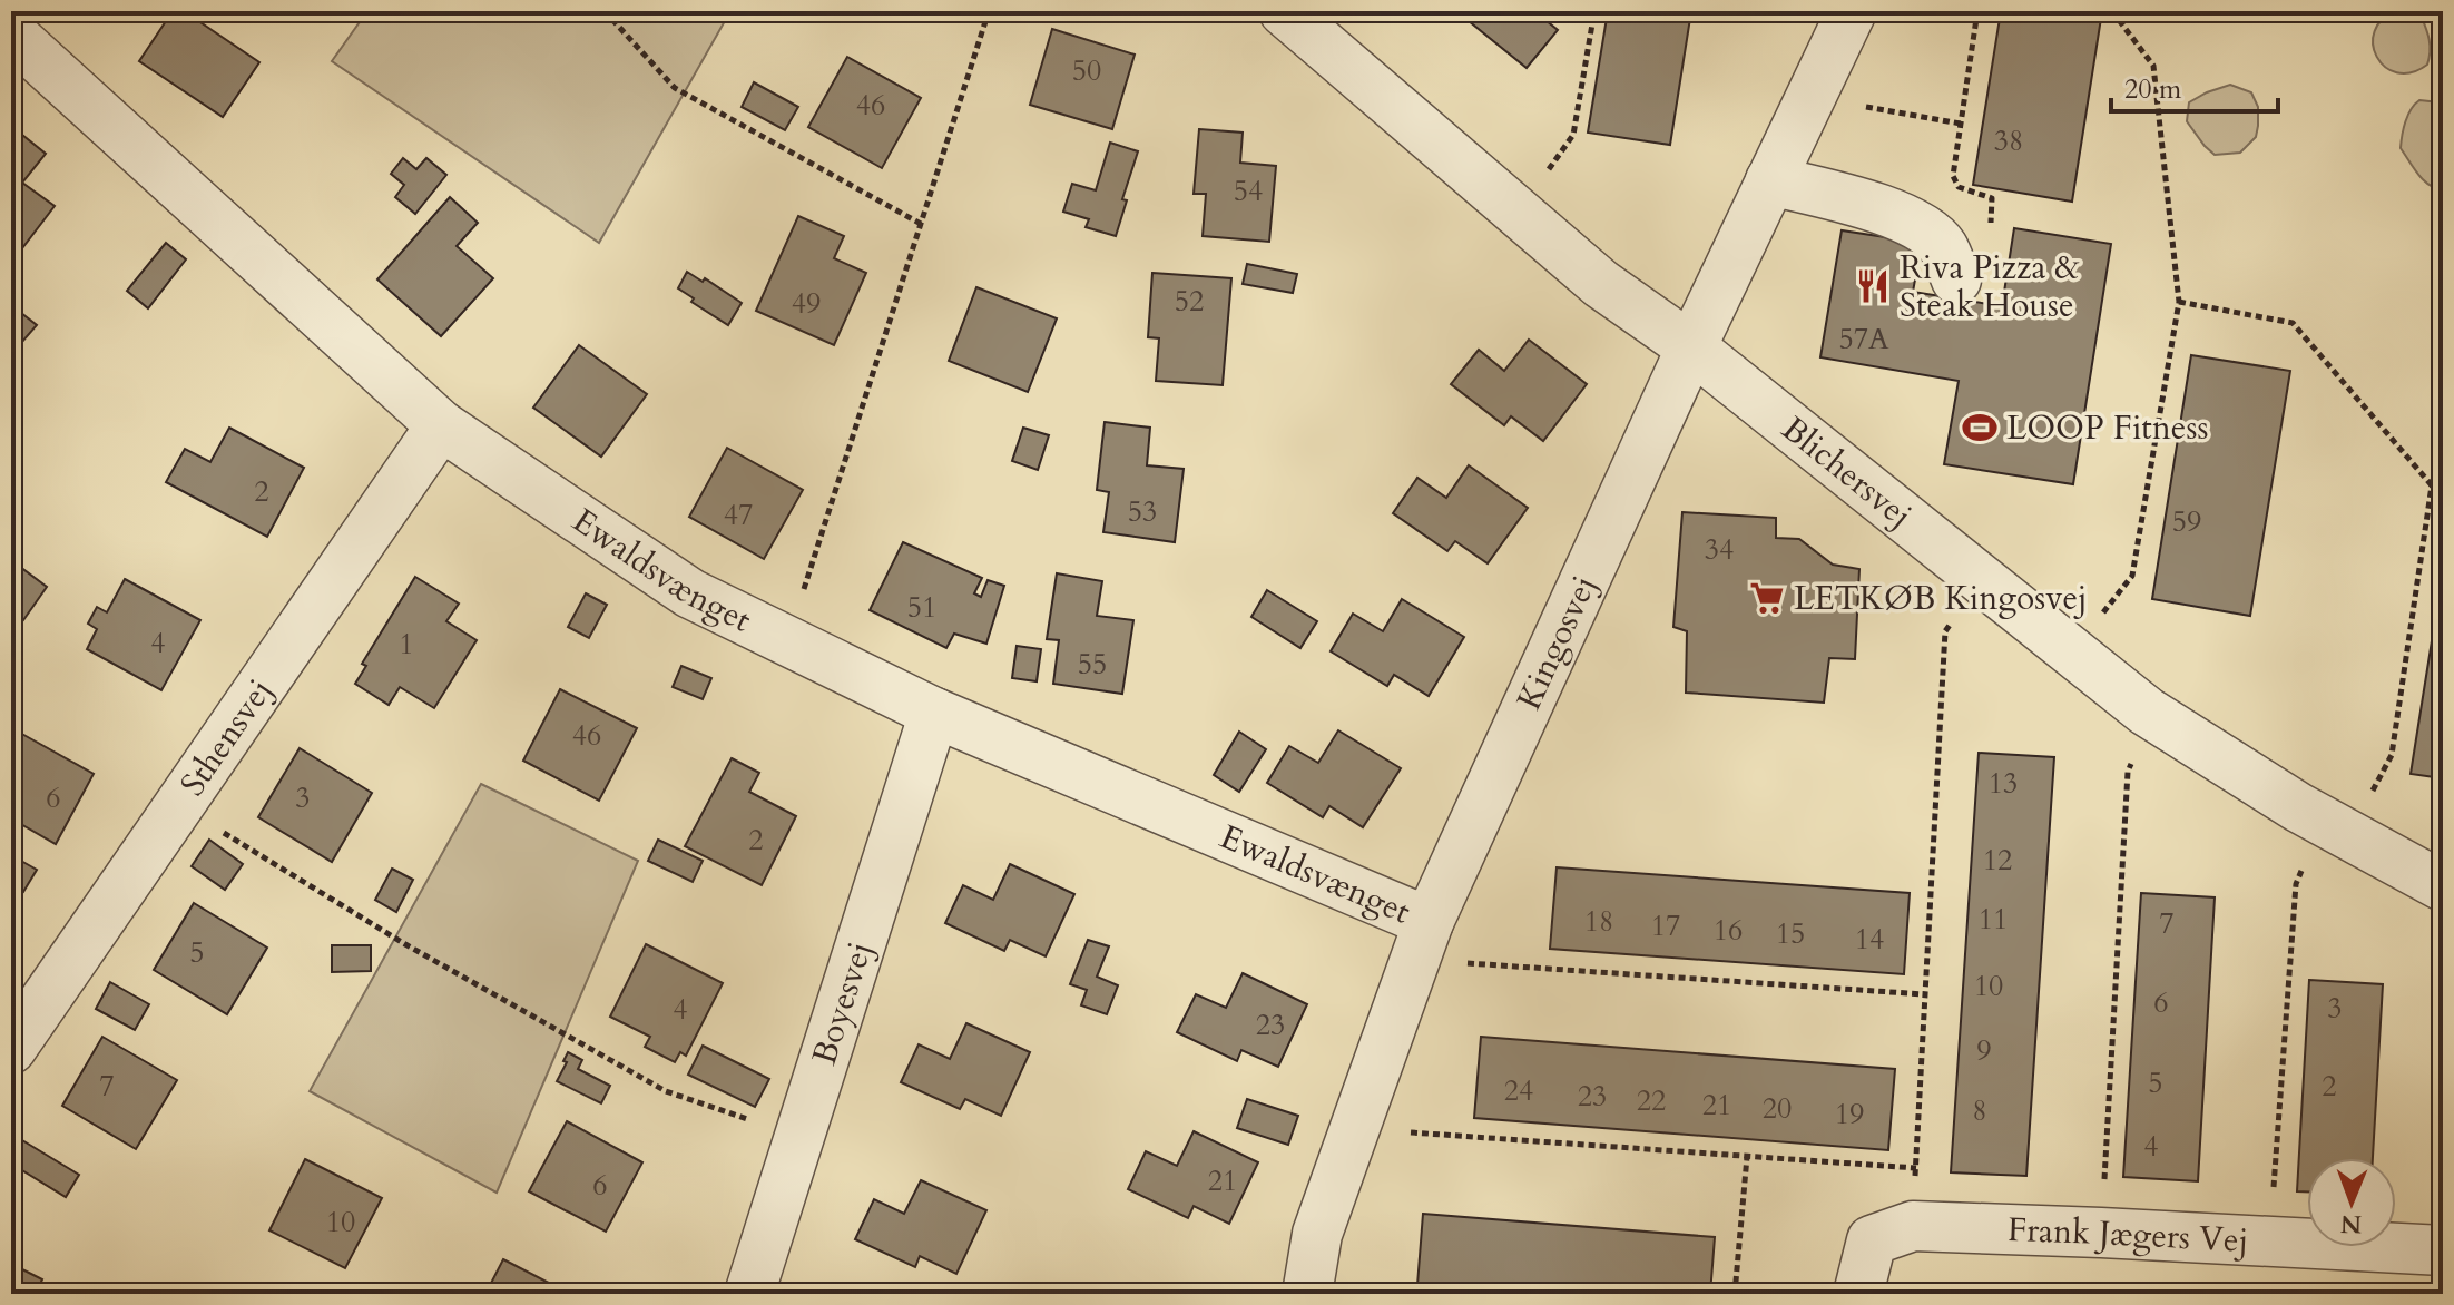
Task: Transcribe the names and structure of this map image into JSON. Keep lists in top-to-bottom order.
{
  "streets": {
    "street": [
      "Blichersvej",
      "Ewaldsvænget",
      "Kingosvej",
      "Sthensvej",
      "Boyesvej",
      "Frank Jægers Vej"
    ]
  },
  "crossings": [
    ["Blichersvej", "Kingosvej"],
    ["Ewaldsvænget", "Kingosvej"],
    ["Ewaldsvænget", "Sthensvej"],
    ["Ewaldsvænget", "Boyesvej"]
  ],
  "places": {
    "restaurant": ["Riva Pizza & Steak House"],
    "sports": ["LOOP Fitness"],
    "supermarket": ["LETKØB Kingosvej"]
  },
  "house_numbers": [
    "50",
    "46",
    "38",
    "54",
    "52",
    "49",
    "57A",
    "2",
    "53",
    "47",
    "59",
    "34",
    "51",
    "4",
    "1",
    "55",
    "46",
    "13",
    "6",
    "3",
    "2",
    "12",
    "11",
    "18",
    "7",
    "17",
    "16",
    "15",
    "14",
    "5",
    "10",
    "6",
    "3",
    "4",
    "23",
    "9",
    "5",
    "7",
    "2",
    "24",
    "23",
    "22",
    "21",
    "20",
    "8",
    "19",
    "4",
    "21",
    "6",
    "10"
  ],
  "scale_bar": "20 m",
  "north": "bottom"
}
